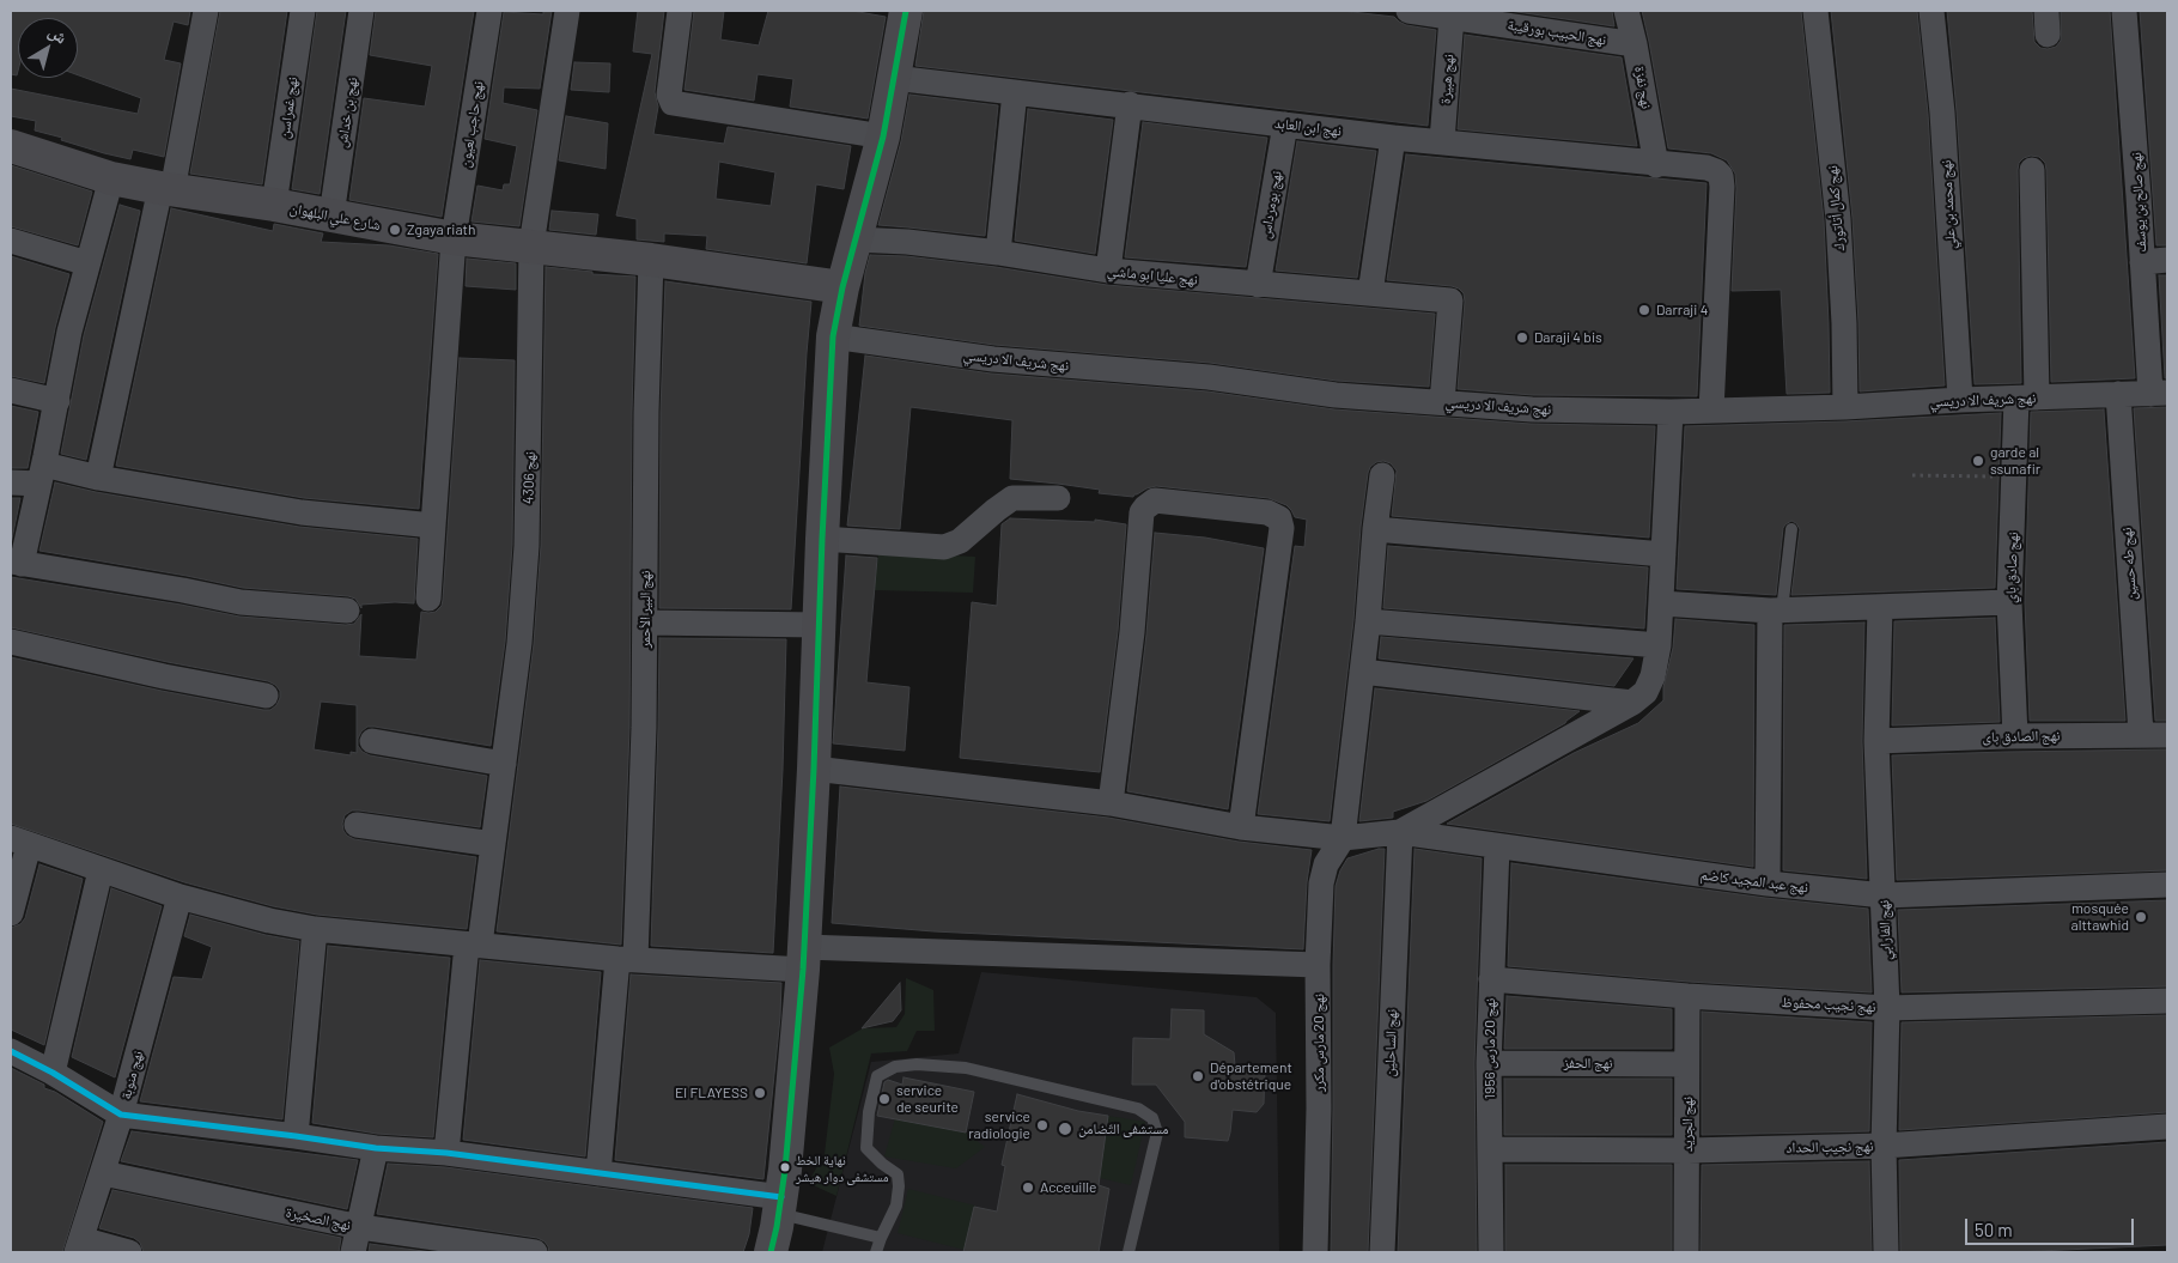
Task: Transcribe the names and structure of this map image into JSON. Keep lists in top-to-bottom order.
{
  "streets": {
    "street": [
      "نهج الحبيب بورقيبة",
      "نهج هبيرة",
      "نهج نفزة",
      "نهج غمراسن",
      "نهج بن خداش",
      "نهج حاجب لعيون",
      "نهج ابن العابد",
      "نهج صالح بن يوسف",
      "نهج بومرداس",
      "نهج محمد بن علي",
      "نهج كمال أتاتورك",
      "شارع علي البلهوان",
      "نهج عليا ابو ماشي",
      "نهج شريف الا دريسي",
      "نهج 4306",
      "نهج طه حسين",
      "نهج صادق باي",
      "نهج البير الأحمر",
      "نهج الصادق باى",
      "نهج عبد المجيد كاضم",
      "نهج الفارابي",
      "نهج نجيب محفوظ",
      "نهج 20 مارس مكرر",
      "نهج الساحلين",
      "نهج 20 مارس 1956",
      "نهج الحفز",
      "نهج منوبة",
      "نهج الجريد",
      "نهج نجيب الحداد",
      "نهج الصخيرة"
    ]
  },
  "crossings": [
    ["نهج الحبيب بورقيبة", "نهج هبيرة"],
    ["نهج الحبيب بورقيبة", "نهج نفزة"],
    ["نهج هبيرة", "نهج ابن العابد"],
    ["نهج نفزة", "نهج ابن العابد"],
    ["نهج غمراسن", "شارع علي البلهوان"],
    ["نهج بن خداش", "شارع علي البلهوان"],
    ["نهج حاجب لعيون", "شارع علي البلهوان"],
    ["نهج ابن العابد", "نهج بومرداس"],
    ["نهج ابن العابد", "نهج شريف الا دريسي"],
    ["نهج صالح بن يوسف", "نهج شريف الا دريسي"],
    ["نهج بومرداس", "نهج عليا ابو ماشي"],
    ["نهج محمد بن علي", "نهج شريف الا دريسي"],
    ["نهج كمال أتاتورك", "نهج شريف الا دريسي"],
    ["شارع علي البلهوان", "نهج 4306"],
    ["شارع علي البلهوان", "نهج البير الأحمر"],
    ["نهج عليا ابو ماشي", "نهج شريف الا دريسي"],
    ["نهج شريف الا دريسي", "نهج طه حسين"],
    ["نهج شريف الا دريسي", "نهج صادق باي"],
    ["نهج طه حسين", "نهج الصادق باى"],
    ["نهج صادق باي", "نهج الصادق باى"],
    ["نهج الصادق باى", "نهج الفارابي"],
    ["نهج عبد المجيد كاضم", "نهج الفارابي"],
    ["نهج عبد المجيد كاضم", "نهج 20 مارس مكرر"],
    ["نهج عبد المجيد كاضم", "نهج الساحلين"],
    ["نهج عبد المجيد كاضم", "نهج 20 مارس 1956"],
    ["نهج الفارابي", "نهج نجيب محفوظ"],
    ["نهج الفارابي", "نهج نجيب الحداد"],
    ["نهج نجيب محفوظ", "نهج 20 مارس 1956"],
    ["نهج نجيب محفوظ", "نهج الجريد"],
    ["نهج 20 مارس 1956", "نهج الحفز"],
    ["نهج 20 مارس 1956", "نهج نجيب الحداد"],
    ["نهج الحفز", "نهج الجريد"],
    ["نهج منوبة", "نهج الصخيرة"],
    ["نهج الجريد", "نهج نجيب الحداد"]
  ],
  "places": [
    "Zgaya riath",
    "Darraji 4",
    "Daraji 4 bis",
    "garde al ssunafir",
    "mosquée alttawhid",
    "Département d'obstétrique",
    "El FLAYESS",
    "service de seurite",
    "service radiologie",
    "مستشفى التّضامن",
    "نهاية الخط مستشفى دوار هيشر",
    "Acceuille"
  ],
  "scale_bar": "50 m",
  "north": "top right"
}
